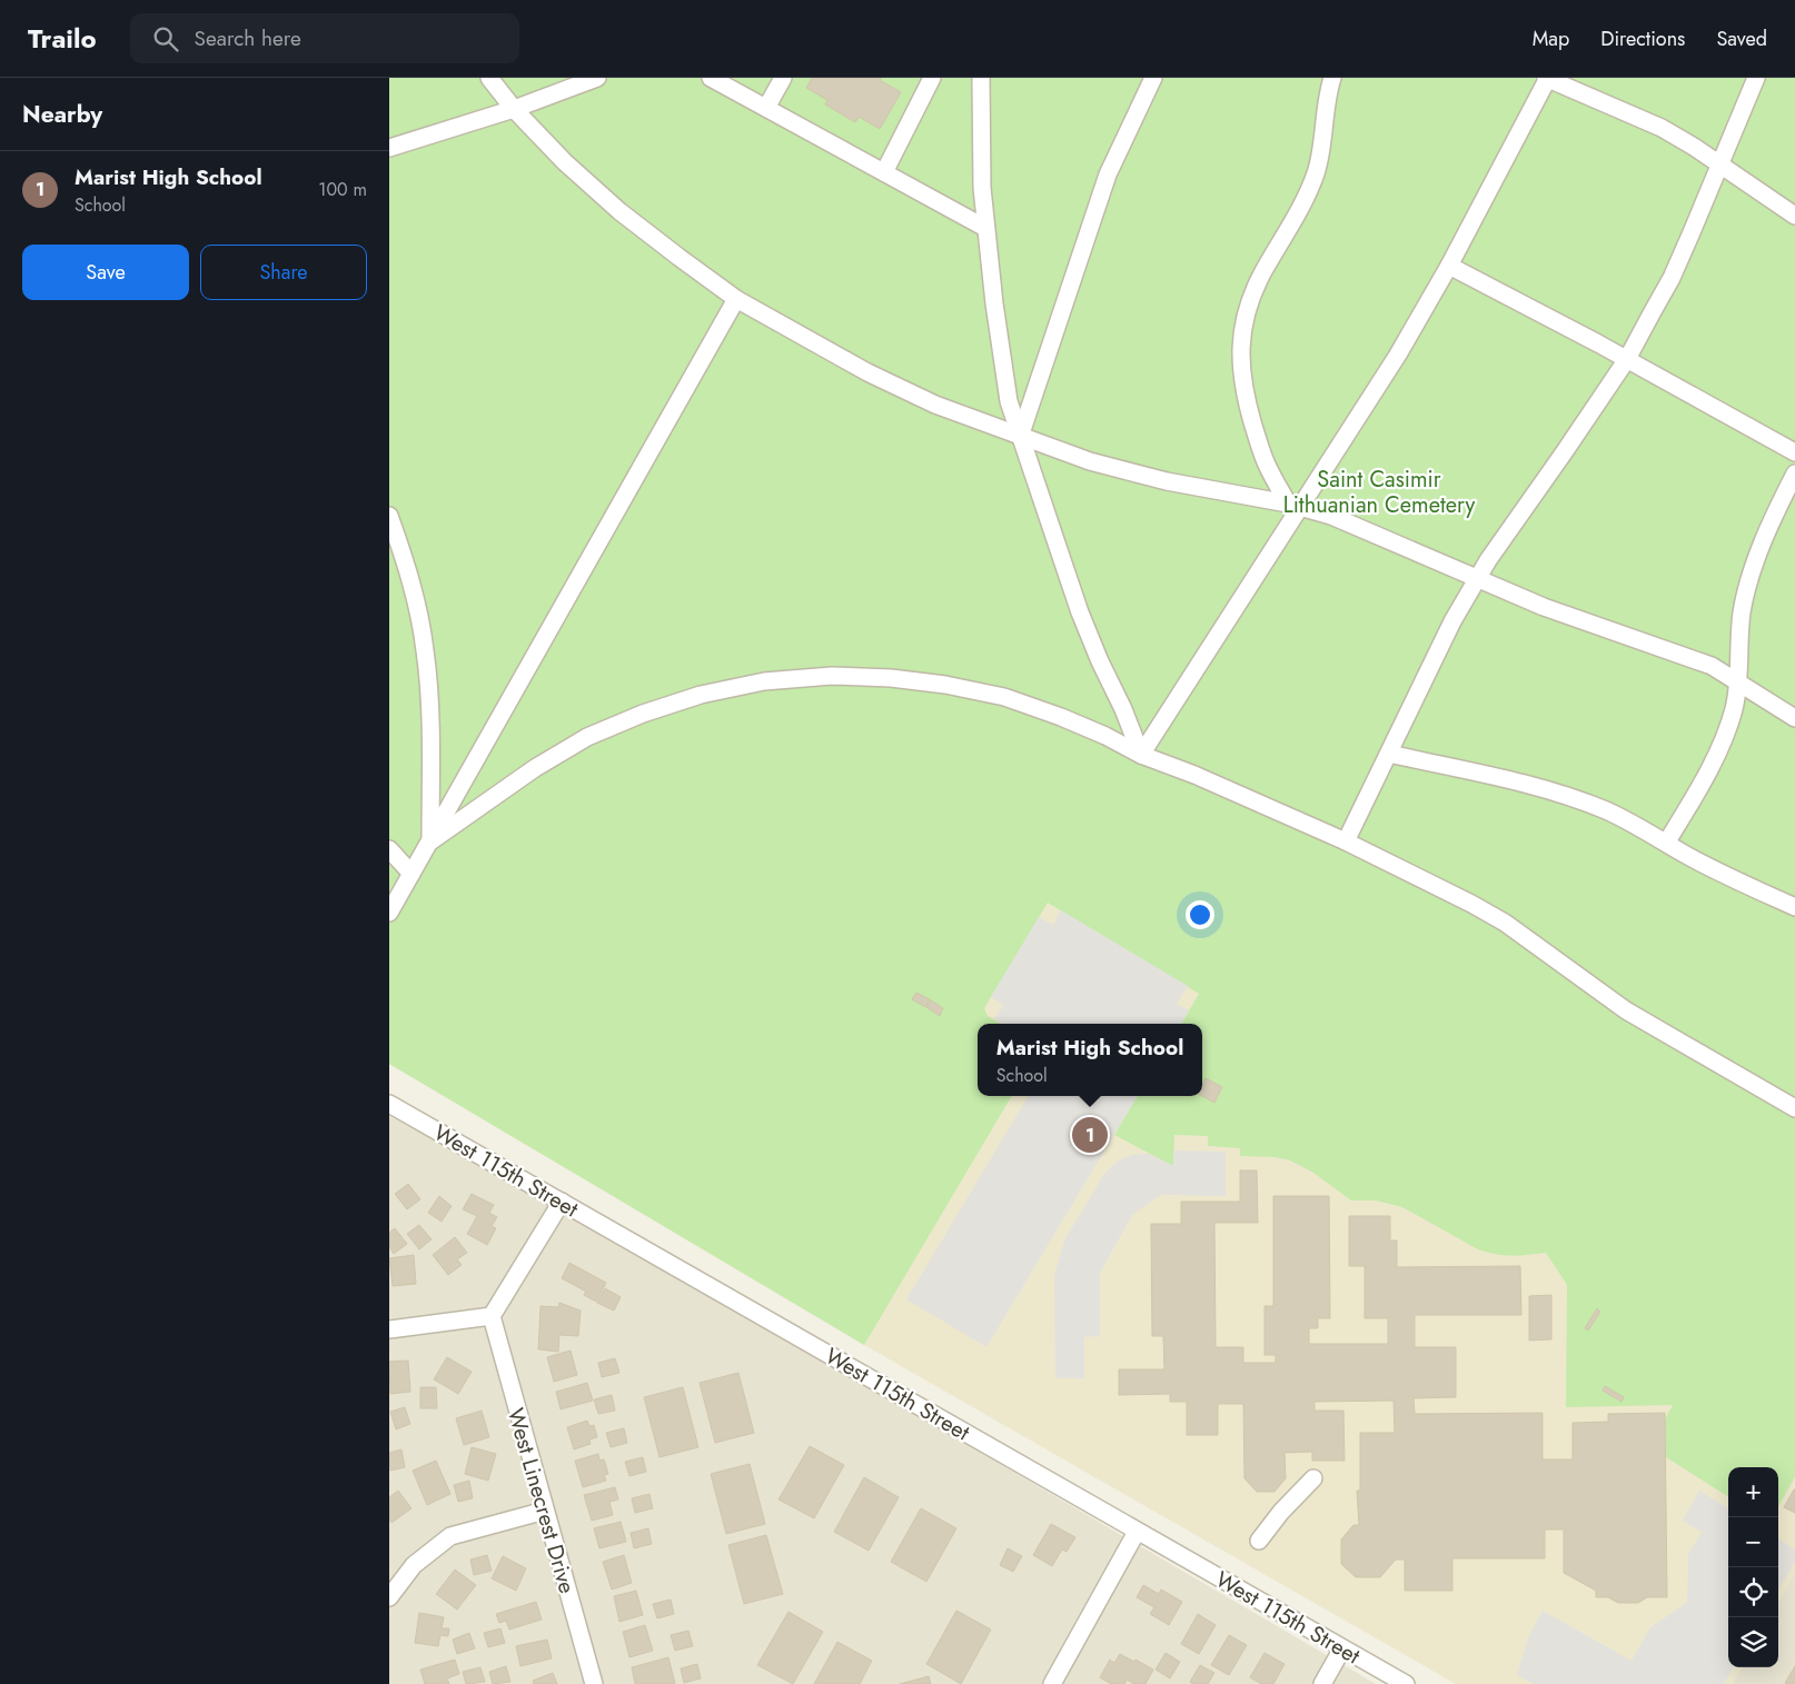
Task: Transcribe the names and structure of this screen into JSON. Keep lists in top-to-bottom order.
{
  "streets": {
    "street": ["West 115th Street", "West Linecrest Drive"]
  },
  "parks": ["Saint Casimir Lithuanian Cemetery"],
  "page": {
    "header": "Trailo",
    "search": "Search here",
    "nav": ["Map", "Directions", "Saved"],
    "heading": "Nearby",
    "list": [
      {
        "mark": "1",
        "name": "Marist High School",
        "note": "School",
        "value": "100 m"
      }
    ],
    "buttons": ["Save", "Share"],
    "popup": ["Marist High School", "School"],
    "pins": "1",
    "map_buttons": ["+", "−"]
  }
}
